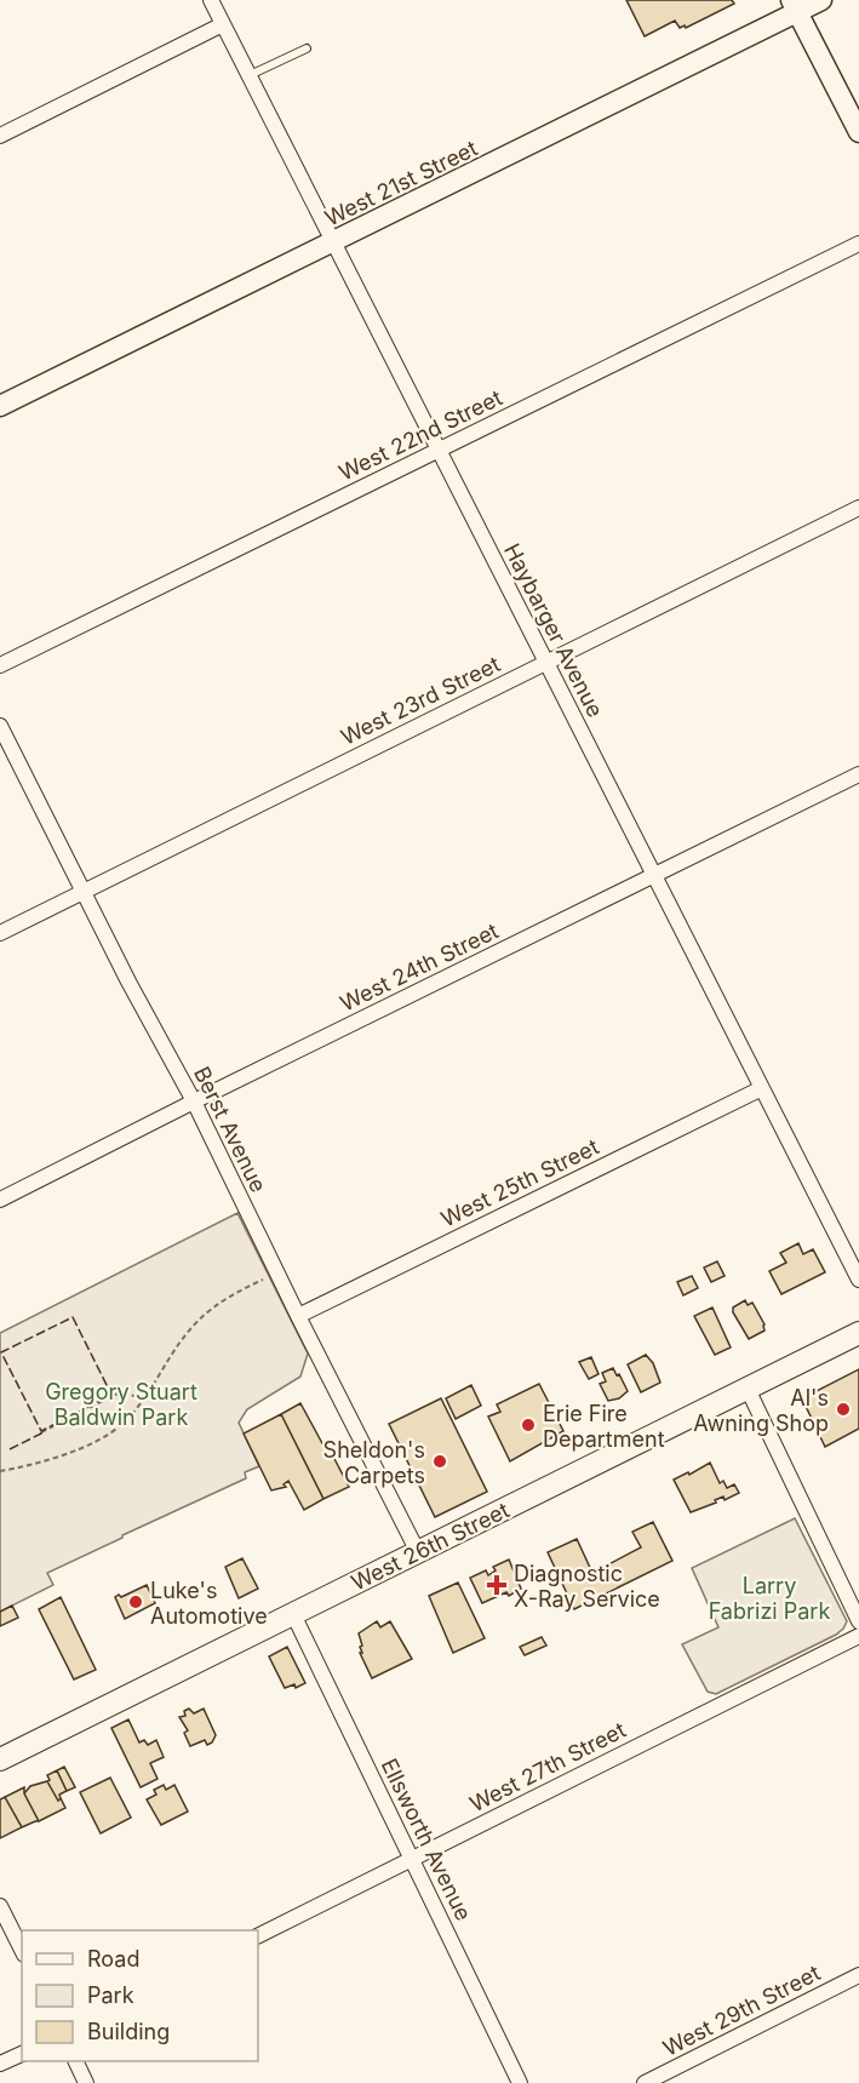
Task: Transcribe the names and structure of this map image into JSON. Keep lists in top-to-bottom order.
{
  "streets": {
    "main road": ["West 26th Street"],
    "street": [
      "West 21st Street",
      "West 22nd Street",
      "Haybarger Avenue",
      "West 23rd Street",
      "West 24th Street",
      "Berst Avenue",
      "West 25th Street",
      "West 27th Street",
      "Ellsworth Avenue",
      "West 29th Street"
    ]
  },
  "crossings": [
    ["West 21st Street", "Haybarger Avenue"],
    ["West 22nd Street", "Haybarger Avenue"],
    ["Haybarger Avenue", "West 23rd Street"],
    ["Haybarger Avenue", "West 24th Street"],
    ["Haybarger Avenue", "West 25th Street"],
    ["West 23rd Street", "Berst Avenue"],
    ["West 24th Street", "Berst Avenue"],
    ["Berst Avenue", "West 25th Street"],
    ["Berst Avenue", "West 26th Street"],
    ["West 26th Street", "Ellsworth Avenue"],
    ["West 27th Street", "Ellsworth Avenue"]
  ],
  "parks": ["Gregory Stuart Baldwin Park", "Larry Fabrizi Park"],
  "places": {
    "other": [
      "Al's Awning Shop",
      "Erie Fire Department",
      "Sheldon's Carpets",
      "Luke's Automotive"
    ],
    "health": ["Diagnostic X-Ray Service"]
  },
  "legend": ["Road", "Park", "Building"]
}
